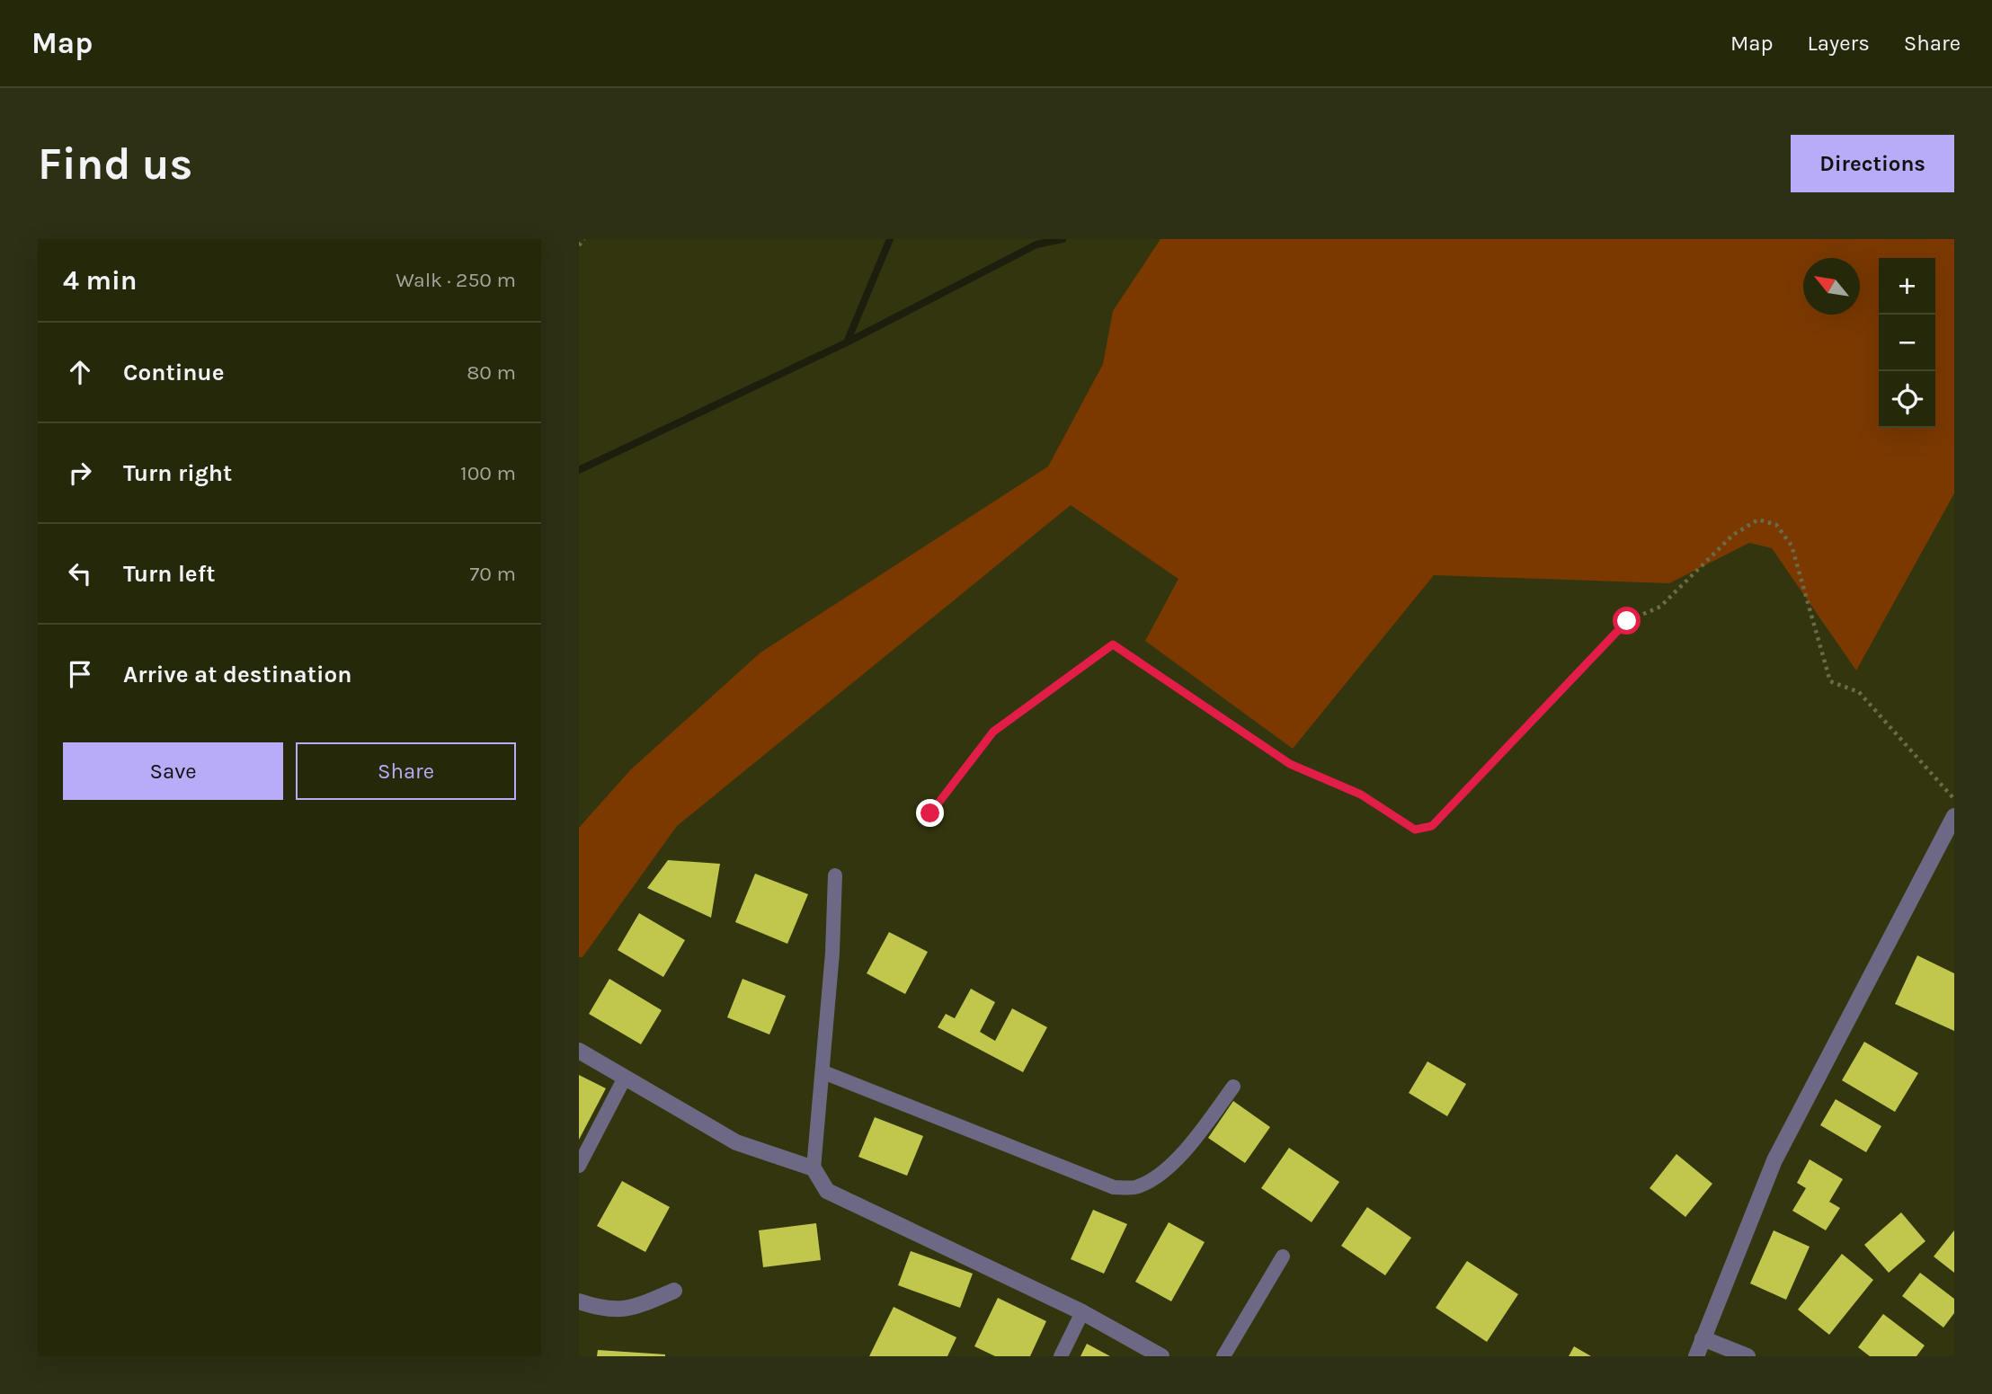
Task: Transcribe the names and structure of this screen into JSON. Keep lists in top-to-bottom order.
{
  "north": "top left",
  "page": {
    "header": "Map",
    "nav": ["Map", "Layers", "Share"],
    "buttons": [
      "Directions",
      ["Save", "Share"]
    ],
    "title": "Find us",
    "heading": ["4 min", "Walk · 250 m"],
    "map_buttons": ["+", "−"],
    "list": [
      ["Continue", "80 m"],
      ["Turn right", "100 m"],
      ["Turn left", "70 m"],
      "Arrive at destination"
    ]
  }
}
